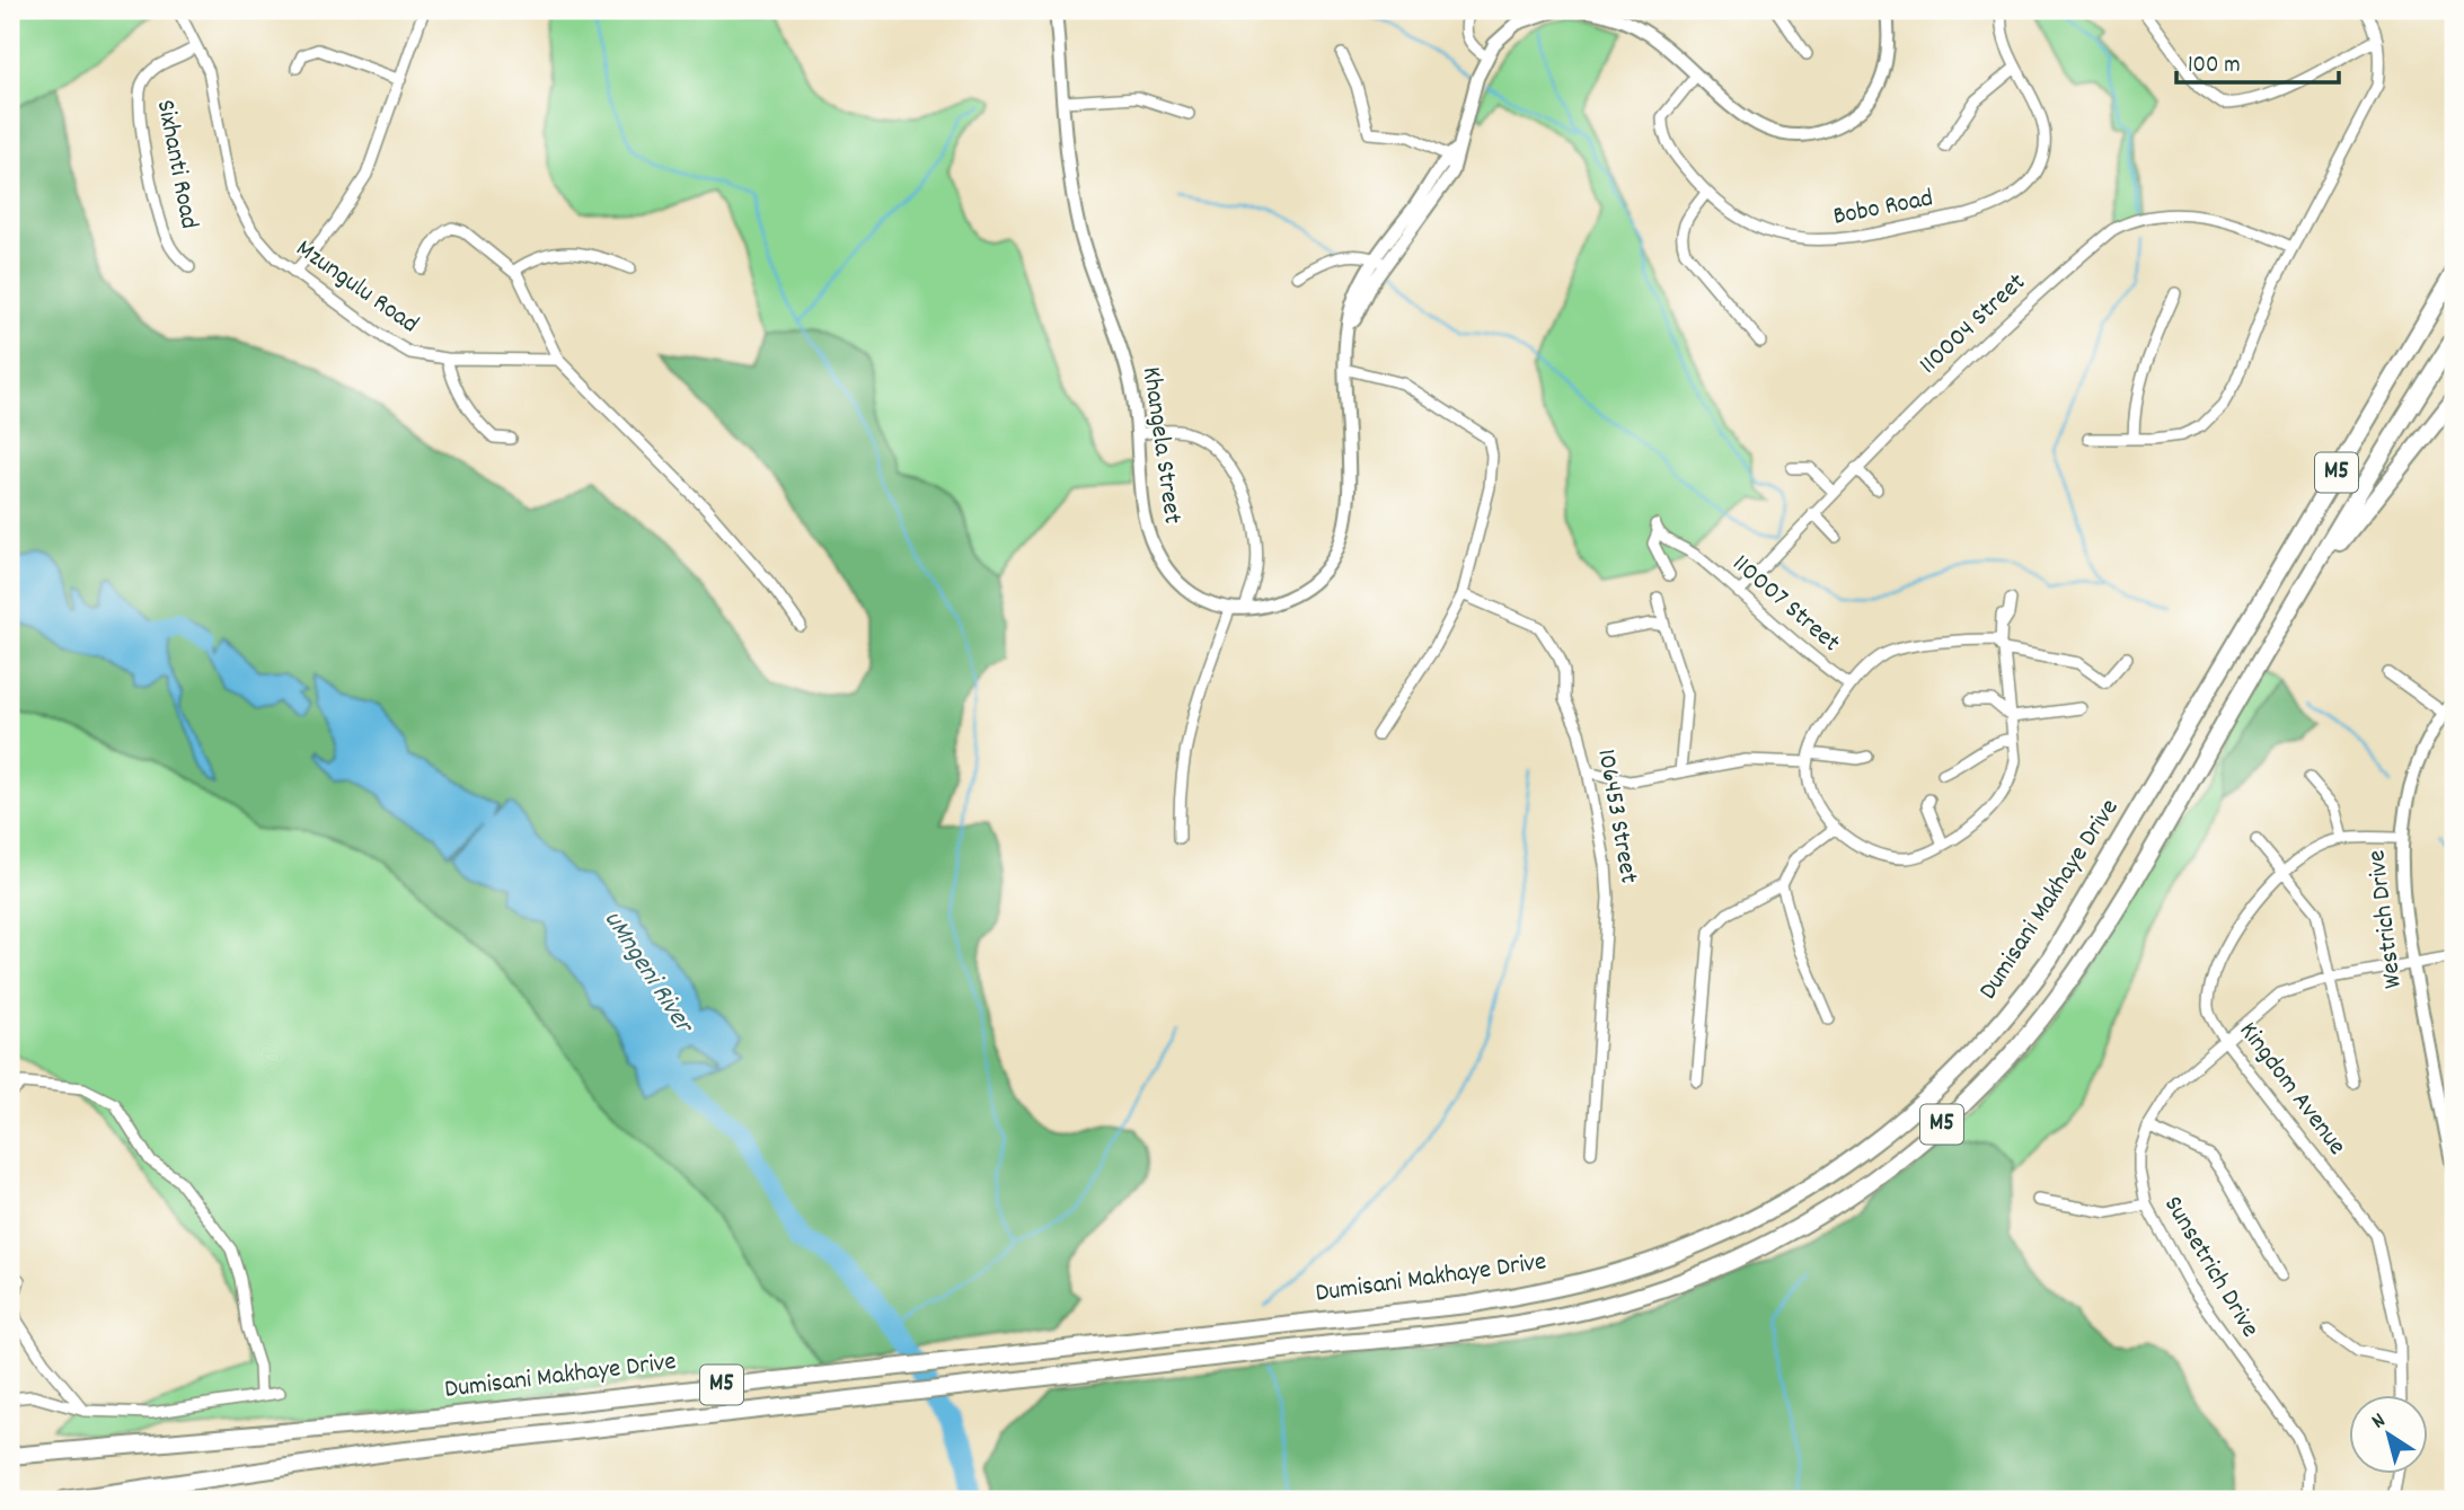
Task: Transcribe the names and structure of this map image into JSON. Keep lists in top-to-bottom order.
{
  "streets": {
    "main road": ["M5", "Dumisani Makhaye Drive"],
    "street": [
      "Sixhanti Road",
      "Bobo Road",
      "Mzungulu Road",
      "110004 Street",
      "Khangela Street",
      "110007 Street",
      "106453 Street",
      "Westrich Drive",
      "Kingdom Avenue",
      "Sunsetrich Drive"
    ]
  },
  "crossings": [
    ["Sixhanti Road", "Mzungulu Road"],
    ["110004 Street", "110007 Street"],
    ["Westrich Drive", "Kingdom Avenue"],
    ["Westrich Drive", "Sunsetrich Drive"],
    ["Kingdom Avenue", "Sunsetrich Drive"]
  ],
  "water": ["uMngeni River"],
  "scale_bar": "100 m",
  "north": "top left"
}
